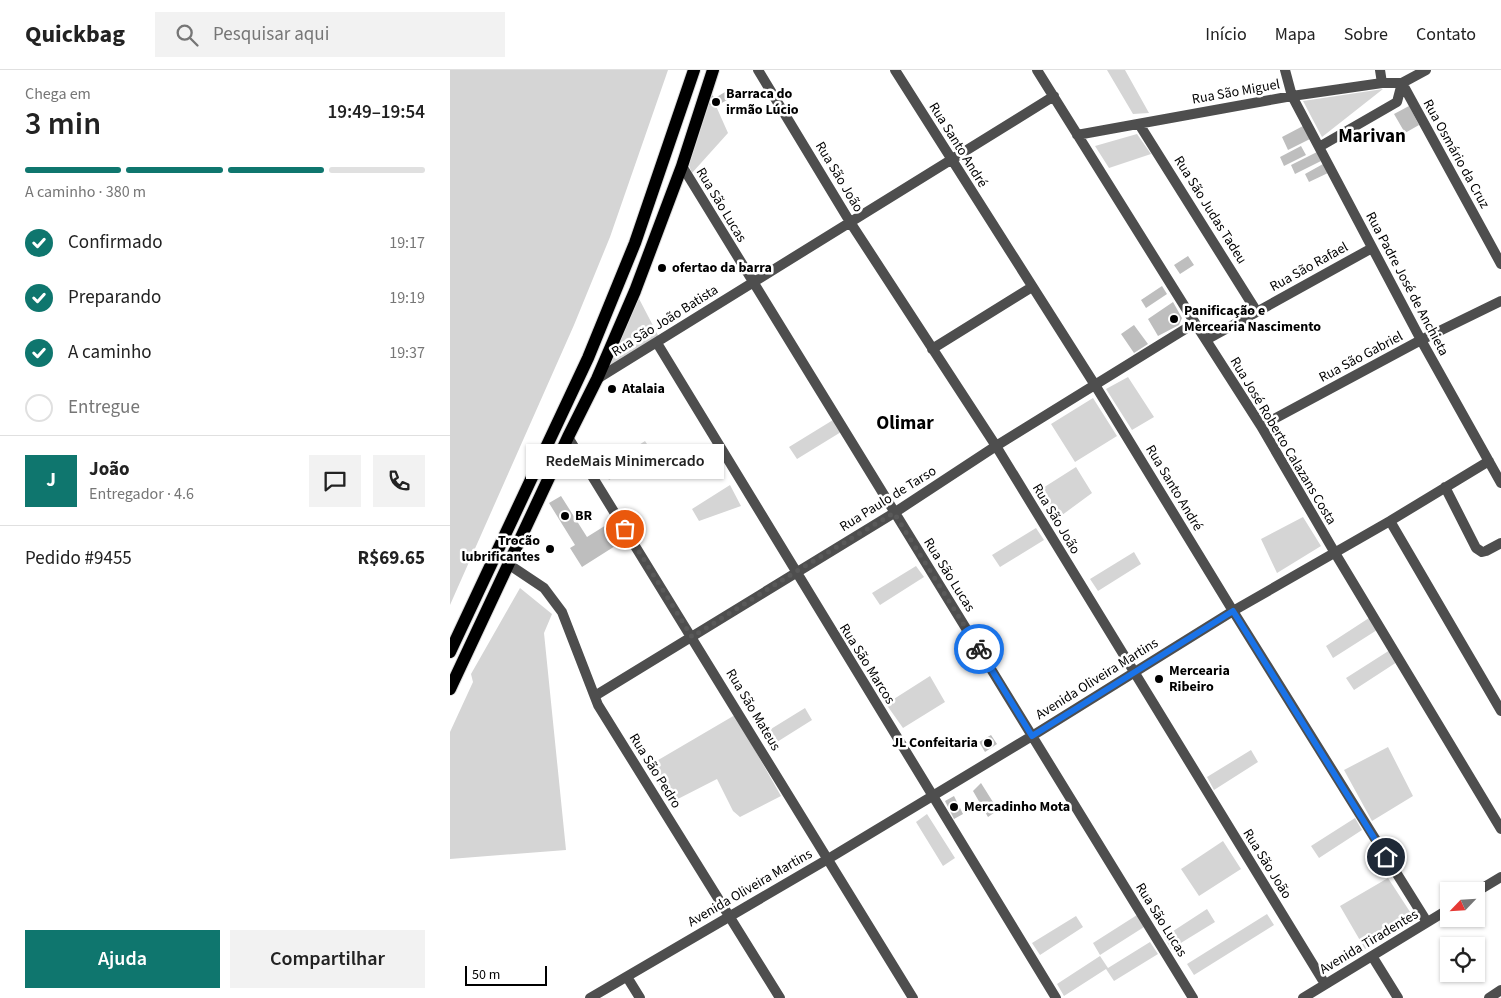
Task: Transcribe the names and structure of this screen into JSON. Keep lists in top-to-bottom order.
{
  "streets": {
    "street": [
      "Rua São Miguel",
      "Rua Santo André",
      "Rua Osmário da Cruz",
      "Rua São João",
      "Rua São Lucas",
      "Rua São Judas Tadeu",
      "Rua São Rafael",
      "Rua Padre José de Anchieta",
      "Rua São João Batista",
      "Rua São Gabriel",
      "Rua José Roberto Calazans Costa",
      "Rua Paulo de Tarso",
      "Rua São Marcos",
      "Avenida Oliveira Martins",
      "Rua São Mateus",
      "Rua São Pedro",
      "Avenida Tiradentes"
    ]
  },
  "crossings": [
    ["Rua São Miguel", "Rua Osmário da Cruz"],
    ["Rua São Miguel", "Rua São Judas Tadeu"],
    ["Rua São Miguel", "Rua Padre José de Anchieta"],
    ["Rua São Miguel", "Rua José Roberto Calazans Costa"],
    ["Rua Santo André", "Rua São João Batista"],
    ["Rua Santo André", "Rua Paulo de Tarso"],
    ["Rua Santo André", "Avenida Oliveira Martins"],
    ["Rua Santo André", "Avenida Tiradentes"],
    ["Rua São João", "Rua São João Batista"],
    ["Rua São João", "Rua Paulo de Tarso"],
    ["Rua São João", "Avenida Oliveira Martins"],
    ["Rua São João", "Avenida Tiradentes"],
    ["Rua São Lucas", "Rua São João Batista"],
    ["Rua São Lucas", "Rua Paulo de Tarso"],
    ["Rua São Lucas", "Avenida Oliveira Martins"],
    ["Rua São Judas Tadeu", "Rua São Rafael"],
    ["Rua São Rafael", "Rua Padre José de Anchieta"],
    ["Rua São Rafael", "Rua José Roberto Calazans Costa"],
    ["Rua Padre José de Anchieta", "Rua São Gabriel"],
    ["Rua Padre José de Anchieta", "Avenida Oliveira Martins"],
    ["Rua São João Batista", "Rua José Roberto Calazans Costa"],
    ["Rua São João Batista", "Rua São Marcos"],
    ["Rua São Gabriel", "Rua José Roberto Calazans Costa"],
    ["Rua José Roberto Calazans Costa", "Rua Paulo de Tarso"],
    ["Rua José Roberto Calazans Costa", "Avenida Oliveira Martins"],
    ["Rua Paulo de Tarso", "Rua São Marcos"],
    ["Rua Paulo de Tarso", "Rua São Mateus"],
    ["Rua Paulo de Tarso", "Rua São Pedro"],
    ["Rua São Marcos", "Avenida Oliveira Martins"],
    ["Avenida Oliveira Martins", "Rua São Mateus"],
    ["Avenida Oliveira Martins", "Rua São Pedro"]
  ],
  "districts": ["Marivan", "Olimar"],
  "places": [
    "Barraca do irmão Lúcio",
    "ofertao da barra",
    "Panificação e Mercearia Nascimento",
    "Atalaia",
    "BR",
    "RedeMais Minimercado",
    "Trocão lubrificantes",
    "Mercearia Ribeiro",
    "JL Confeitaria",
    "Mercadinho Mota"
  ],
  "scale_bar": "50 m",
  "north": "bottom left",
  "page": {
    "header": "Quickbag",
    "search": "Pesquisar aqui",
    "nav": [
      "Início",
      "Mapa",
      "Sobre",
      "Contato"
    ],
    "heading": ["3 min", "Chega em", "19:49–19:54"],
    "panel": [
      "João",
      "Entregador · 4.6",
      "Pedido #9455",
      "R$69.65"
    ],
    "bar": "A caminho · 380 m",
    "list": [
      ["Confirmado", "19:17"],
      ["Preparando", "19:19"],
      ["A caminho", "19:37"],
      "Entregue"
    ],
    "bubble": "RedeMais Minimercado",
    "round": "J",
    "buttons": ["Ajuda", "Compartilhar"],
    "scale": "50 m"
  }
}
